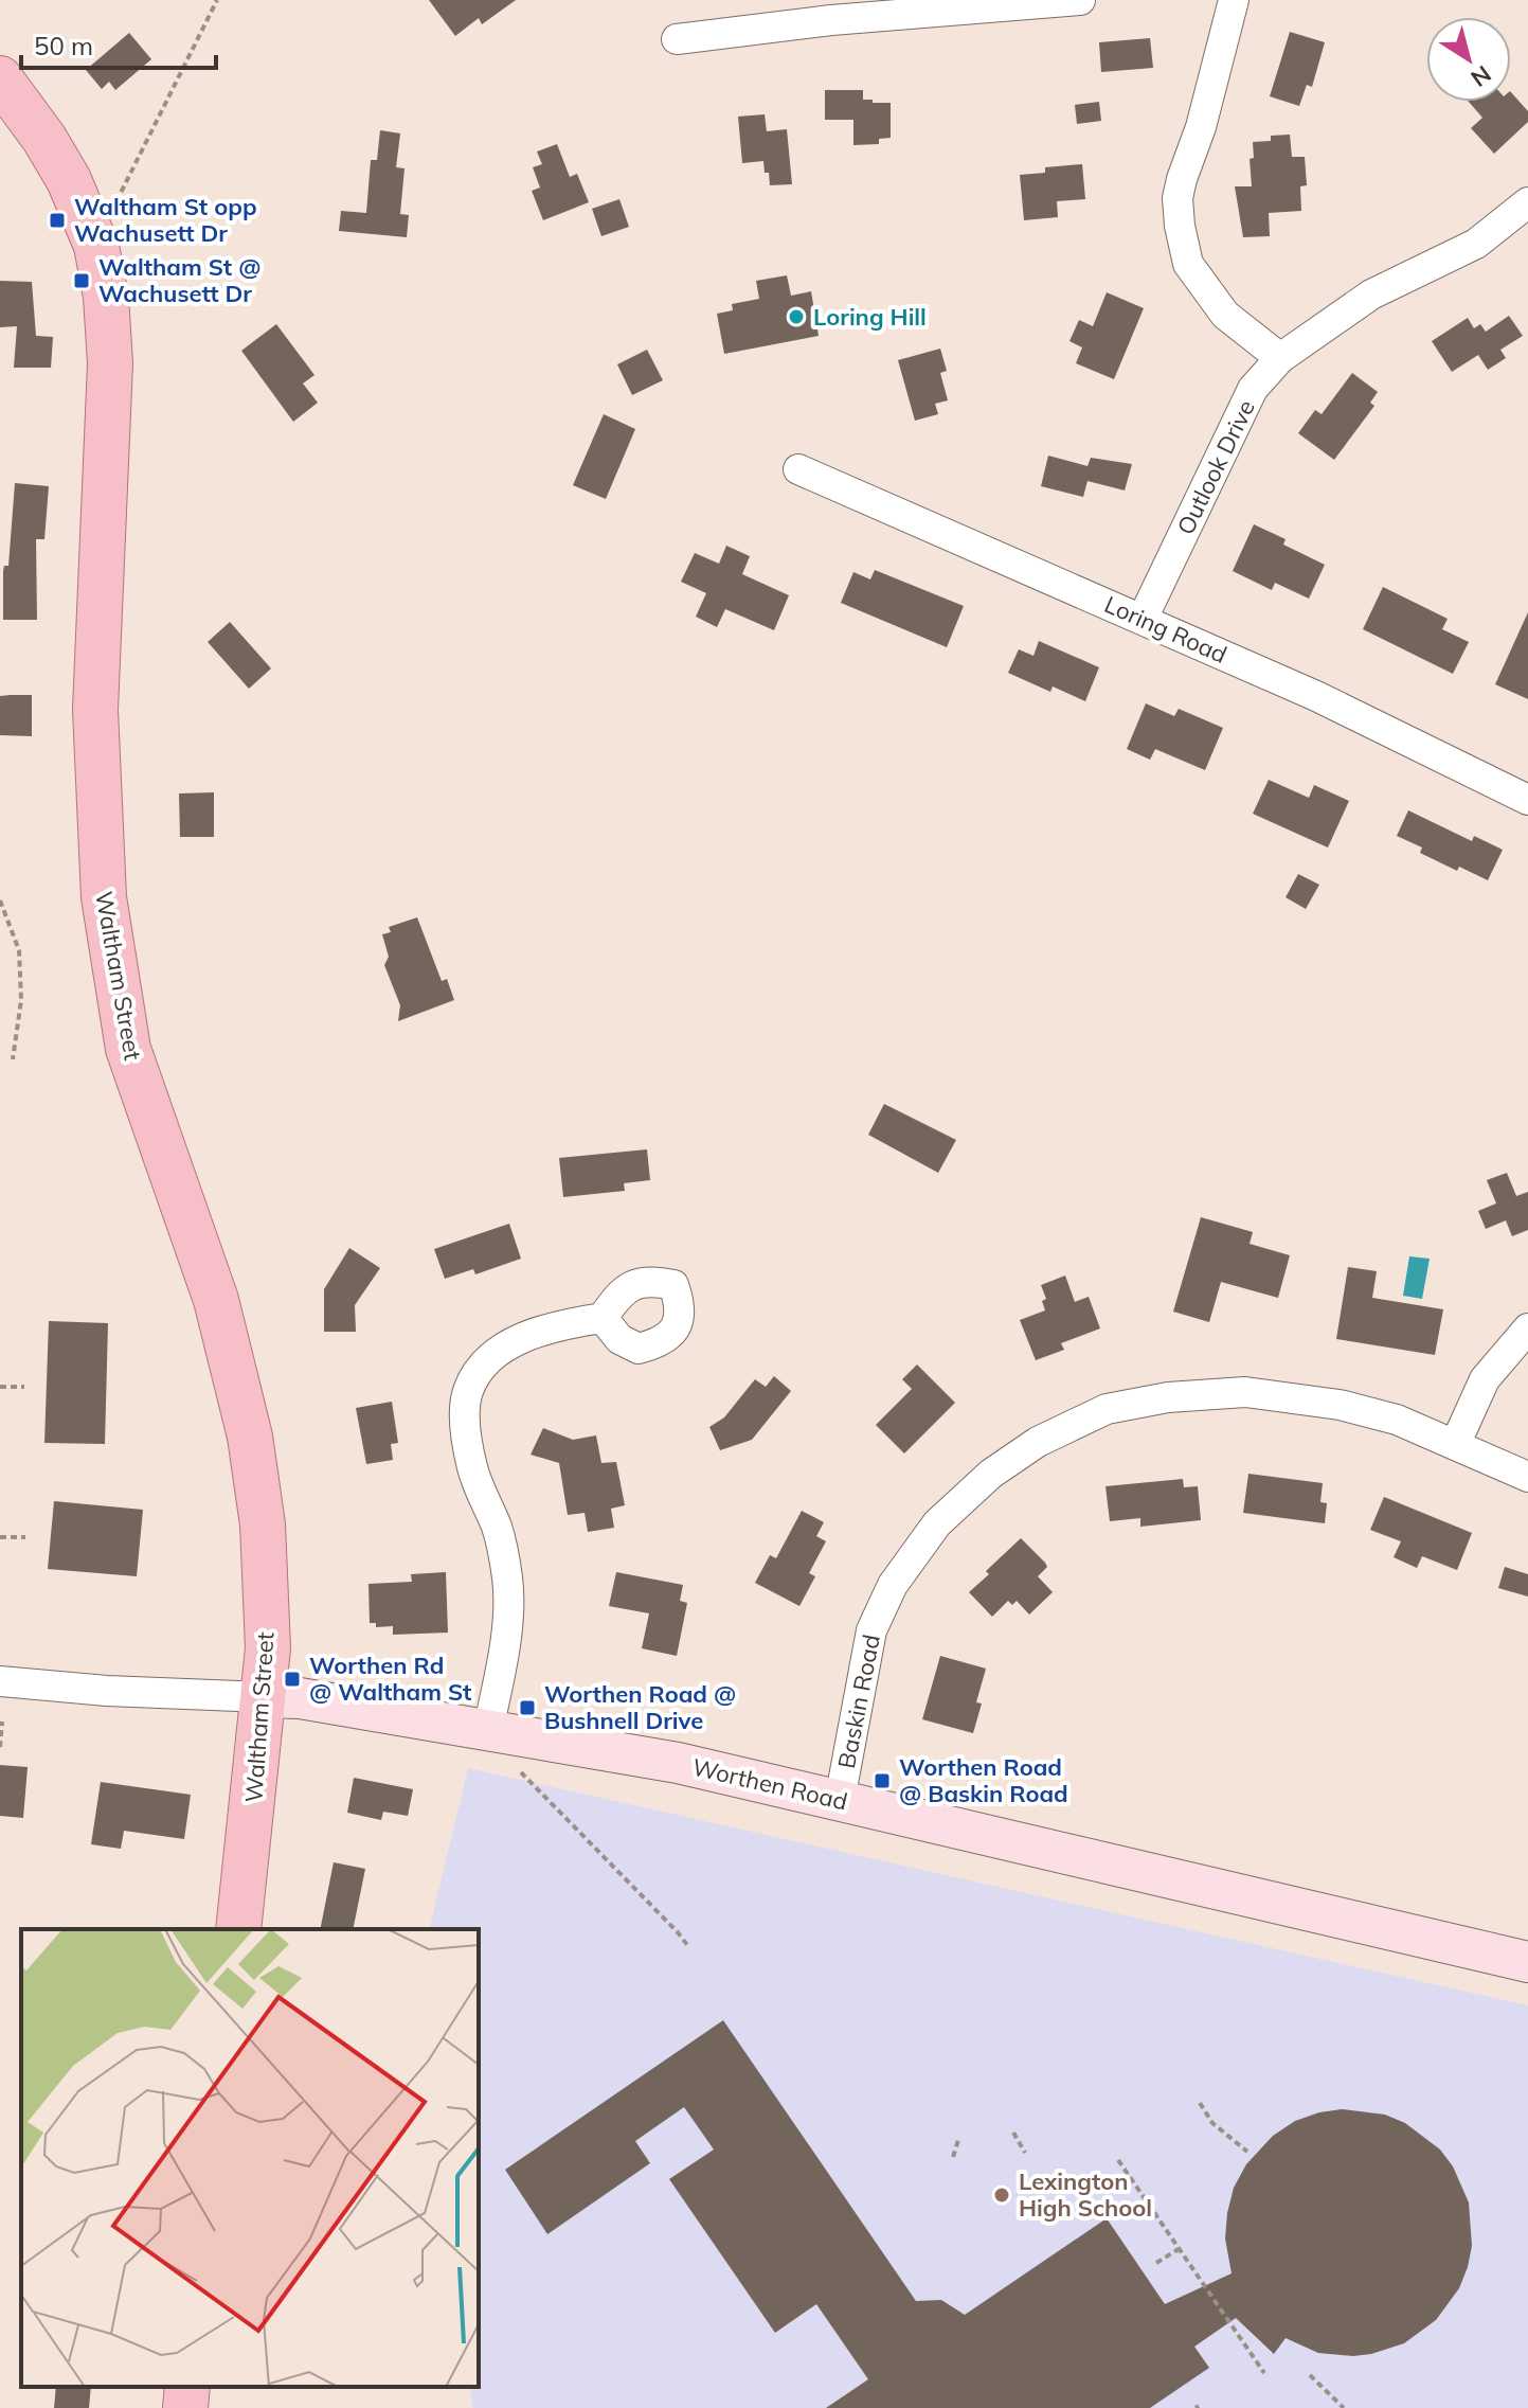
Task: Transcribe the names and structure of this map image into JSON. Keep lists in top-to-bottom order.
{
  "streets": {
    "main road": ["Waltham Street", "Worthen Road"],
    "street": ["Outlook Drive", "Loring Road", "Baskin Road"]
  },
  "crossings": [
    ["Outlook Drive", "Loring Road"],
    ["Waltham Street", "Worthen Road"],
    ["Baskin Road", "Worthen Road"]
  ],
  "places": {
    "transit": [
      "Waltham St opp Wachusett Dr",
      "Waltham St @ Wachusett Dr",
      "Worthen Rd @ Waltham St",
      "Worthen Road @ Bushnell Drive",
      "Worthen Road @ Baskin Road"
    ],
    "other": ["Loring Hill", "Lexington High School"]
  },
  "scale_bar": "50 m",
  "north": "bottom right"
}
